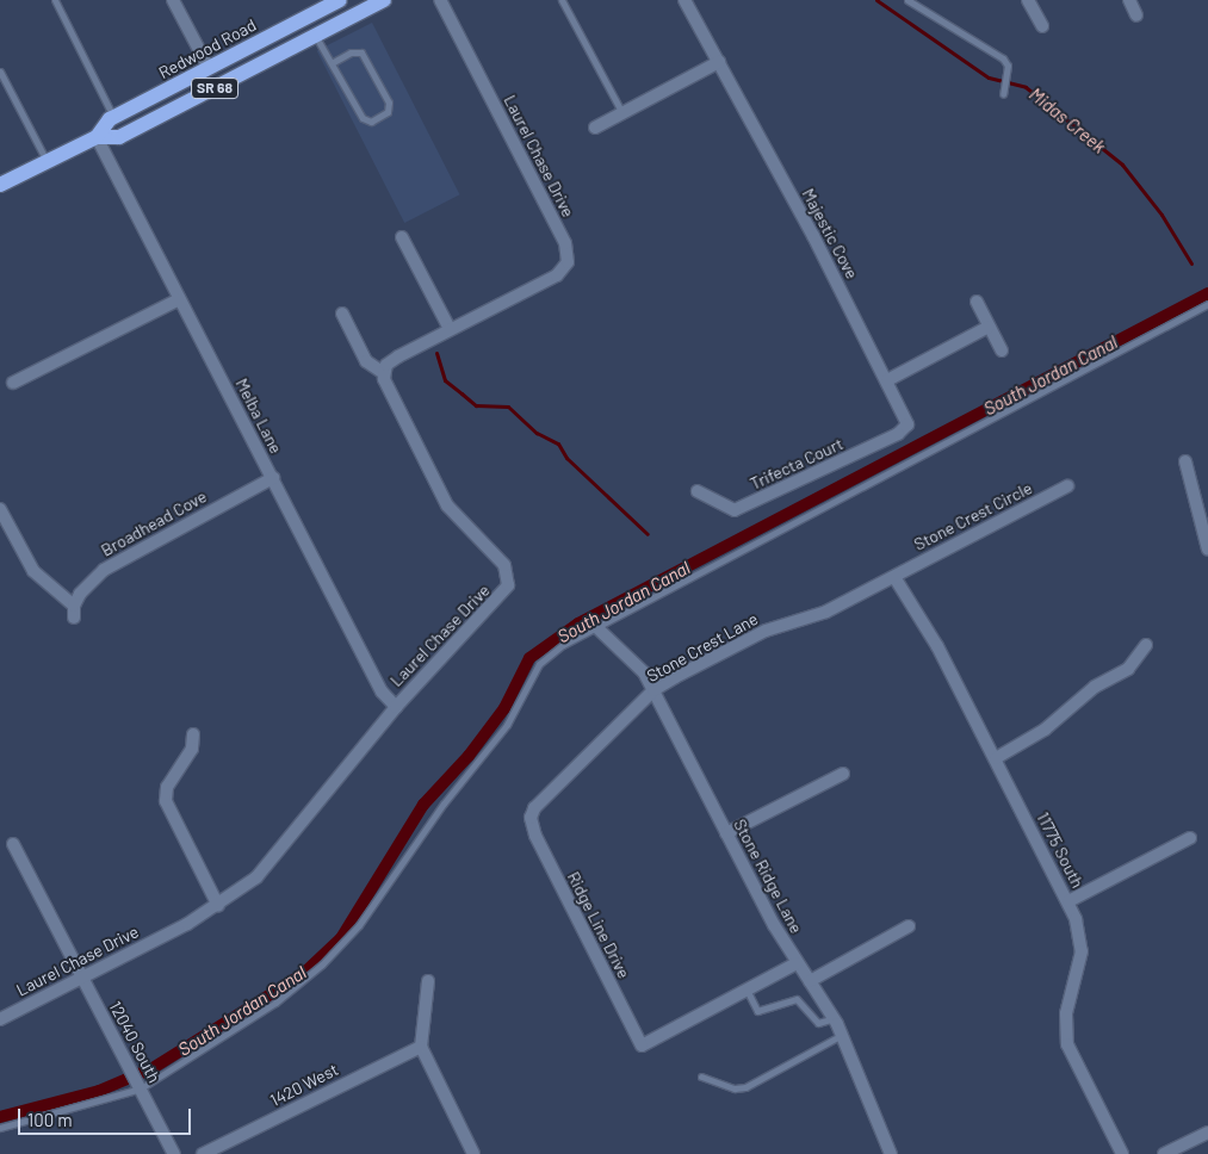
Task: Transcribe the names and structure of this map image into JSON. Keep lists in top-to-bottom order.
{
  "streets": {
    "main road": ["Redwood Road", "SR 68"],
    "street": [
      "Laurel Chase Drive",
      "Majestic Cove",
      "Melba Lane",
      "Trifecta Court",
      "Stone Crest Circle",
      "Broadhead Cove",
      "Stone Crest Lane",
      "11775 South",
      "Stone Ridge Lane",
      "Ridge Line Drive",
      "12040 South",
      "1420 West"
    ]
  },
  "crossings": [
    ["Redwood Road", "Melba Lane"],
    ["Laurel Chase Drive", "Melba Lane"],
    ["Laurel Chase Drive", "12040 South"],
    ["Majestic Cove", "Trifecta Court"],
    ["Melba Lane", "Broadhead Cove"],
    ["Stone Crest Circle", "Stone Crest Lane"],
    ["Stone Crest Circle", "11775 South"],
    ["Stone Crest Lane", "11775 South"],
    ["Stone Crest Lane", "Stone Ridge Lane"],
    ["Stone Crest Lane", "Ridge Line Drive"]
  ],
  "water": ["Midas Creek", "South Jordan Canal"],
  "scale_bar": "100 m"
}
